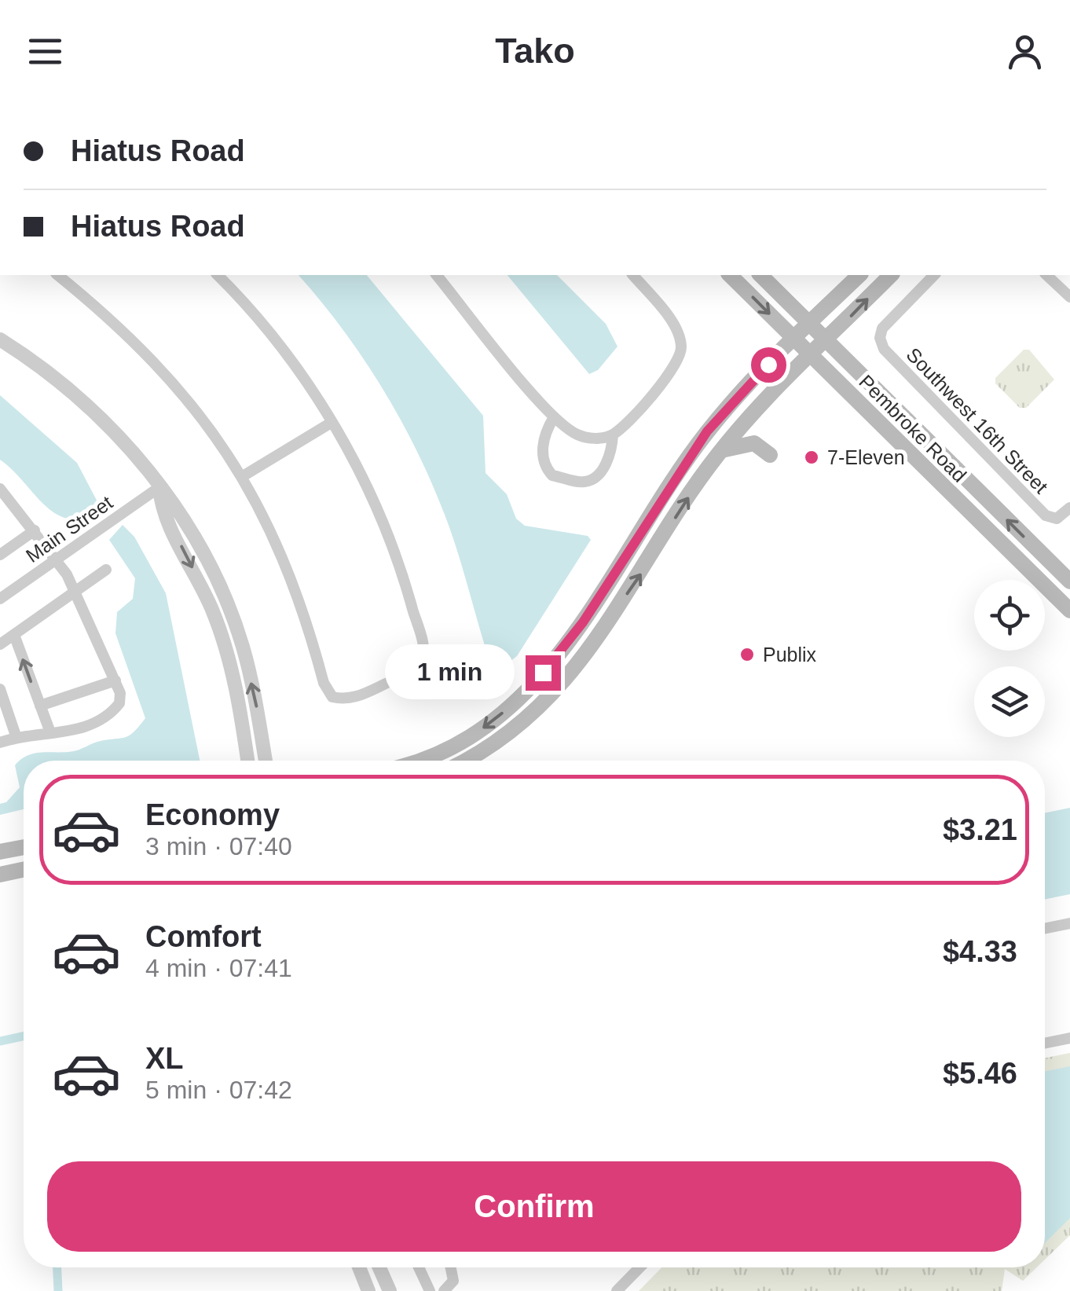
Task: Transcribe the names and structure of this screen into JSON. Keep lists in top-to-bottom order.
{
  "streets": {
    "main road": ["Pembroke Road"],
    "street": ["Southwest 16th Street", "Main Street"]
  },
  "places": ["7-Eleven", "Publix"],
  "page": {
    "header": "Tako",
    "banner": ["Hiatus Road", "Hiatus Road"],
    "bubble": "1 min",
    "list": [
      {
        "name": "Economy",
        "note": "3 min · 07:40",
        "value": "$3.21"
      },
      {
        "name": "Comfort",
        "note": "4 min · 07:41",
        "value": "$4.33"
      },
      {
        "name": "XL",
        "note": "5 min · 07:42",
        "value": "$5.46"
      }
    ],
    "buttons": "Confirm"
  }
}
